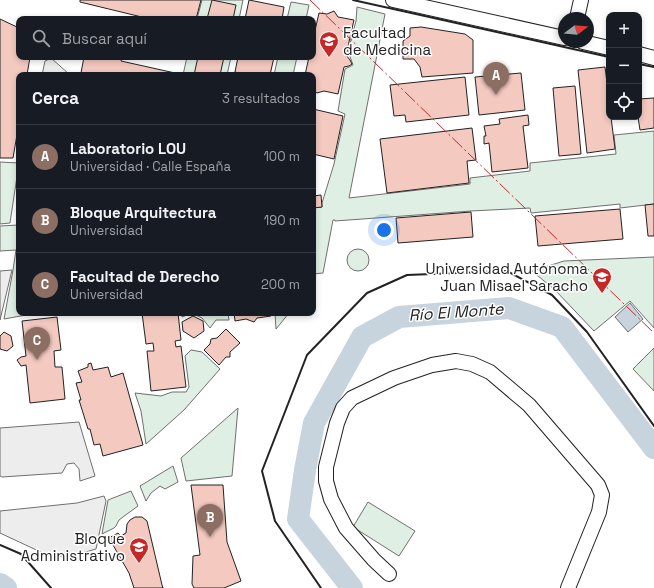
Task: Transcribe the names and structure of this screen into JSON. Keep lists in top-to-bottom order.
{
  "water": ["Río El Monte"],
  "places": {
    "school or university": ["Facultad de Medicina", "Universidad Autónoma Juan Misael Saracho", "Bloque Administrativo"]
  },
  "north": "right",
  "page": {
    "map_buttons": ["+", "−"],
    "search": "Buscar aquí",
    "pins": ["A", "C", "B"],
    "heading": ["Cerca", "3 resultados"],
    "list": [
      {
        "mark": "A",
        "name": "Laboratorio LOU",
        "note": "Universidad · Calle España",
        "value": "100 m"
      },
      {
        "mark": "B",
        "name": "Bloque Arquitectura",
        "note": "Universidad",
        "value": "190 m"
      },
      {
        "mark": "C",
        "name": "Facultad de Derecho",
        "note": "Universidad",
        "value": "200 m"
      }
    ]
  }
}
